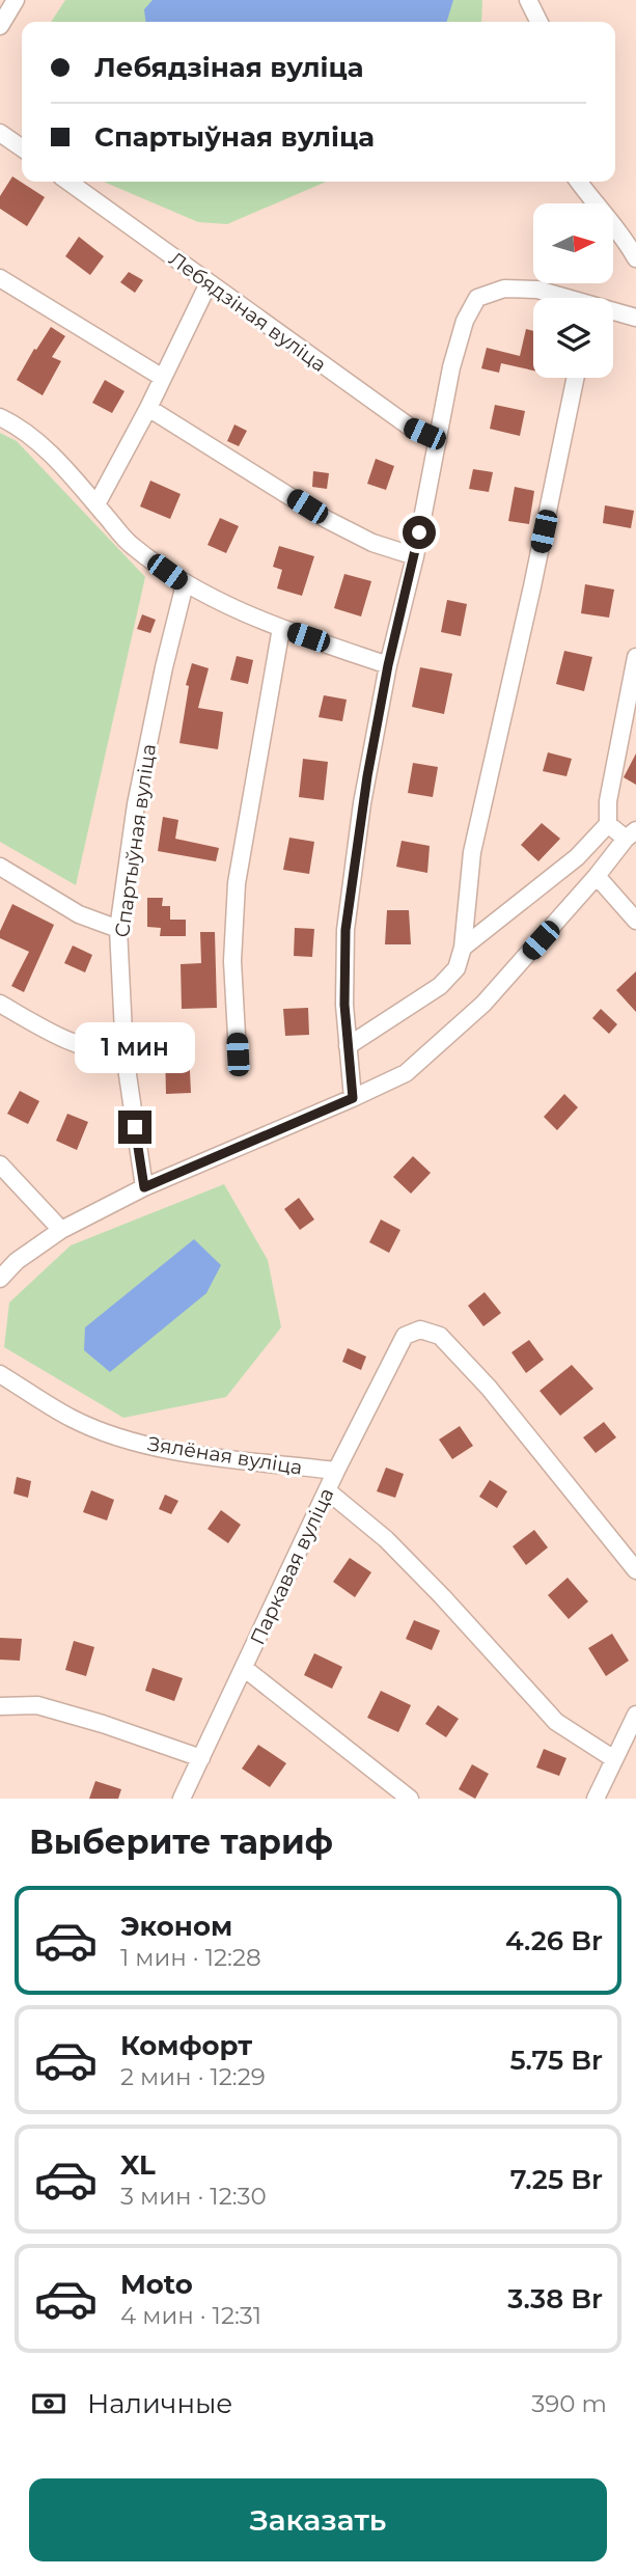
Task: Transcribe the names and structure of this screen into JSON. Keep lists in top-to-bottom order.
{
  "streets": {
    "street": [
      "Лебядзіная вуліца",
      "Спартыўная вуліца",
      "Зялёная вуліца",
      "Паркавая вуліца"
    ]
  },
  "crossings": [
    ["Зялёная вуліца", "Паркавая вуліца"]
  ],
  "north": "right",
  "page": {
    "banner": ["Лебядзіная вуліца", "Спартыўная вуліца"],
    "bubble": "1 мин",
    "heading": "Выберите тариф",
    "list": [
      {
        "name": "Эконом",
        "note": "1 мин · 12:28",
        "value": "4.26 Br"
      },
      {
        "name": "Комфорт",
        "note": "2 мин · 12:29",
        "value": "5.75 Br"
      },
      {
        "name": "XL",
        "note": "3 мин · 12:30",
        "value": "7.25 Br"
      },
      {
        "name": "Moto",
        "note": "4 мин · 12:31",
        "value": "3.38 Br"
      }
    ],
    "pay": ["Наличные", "390 m"],
    "buttons": "Заказать"
  }
}
